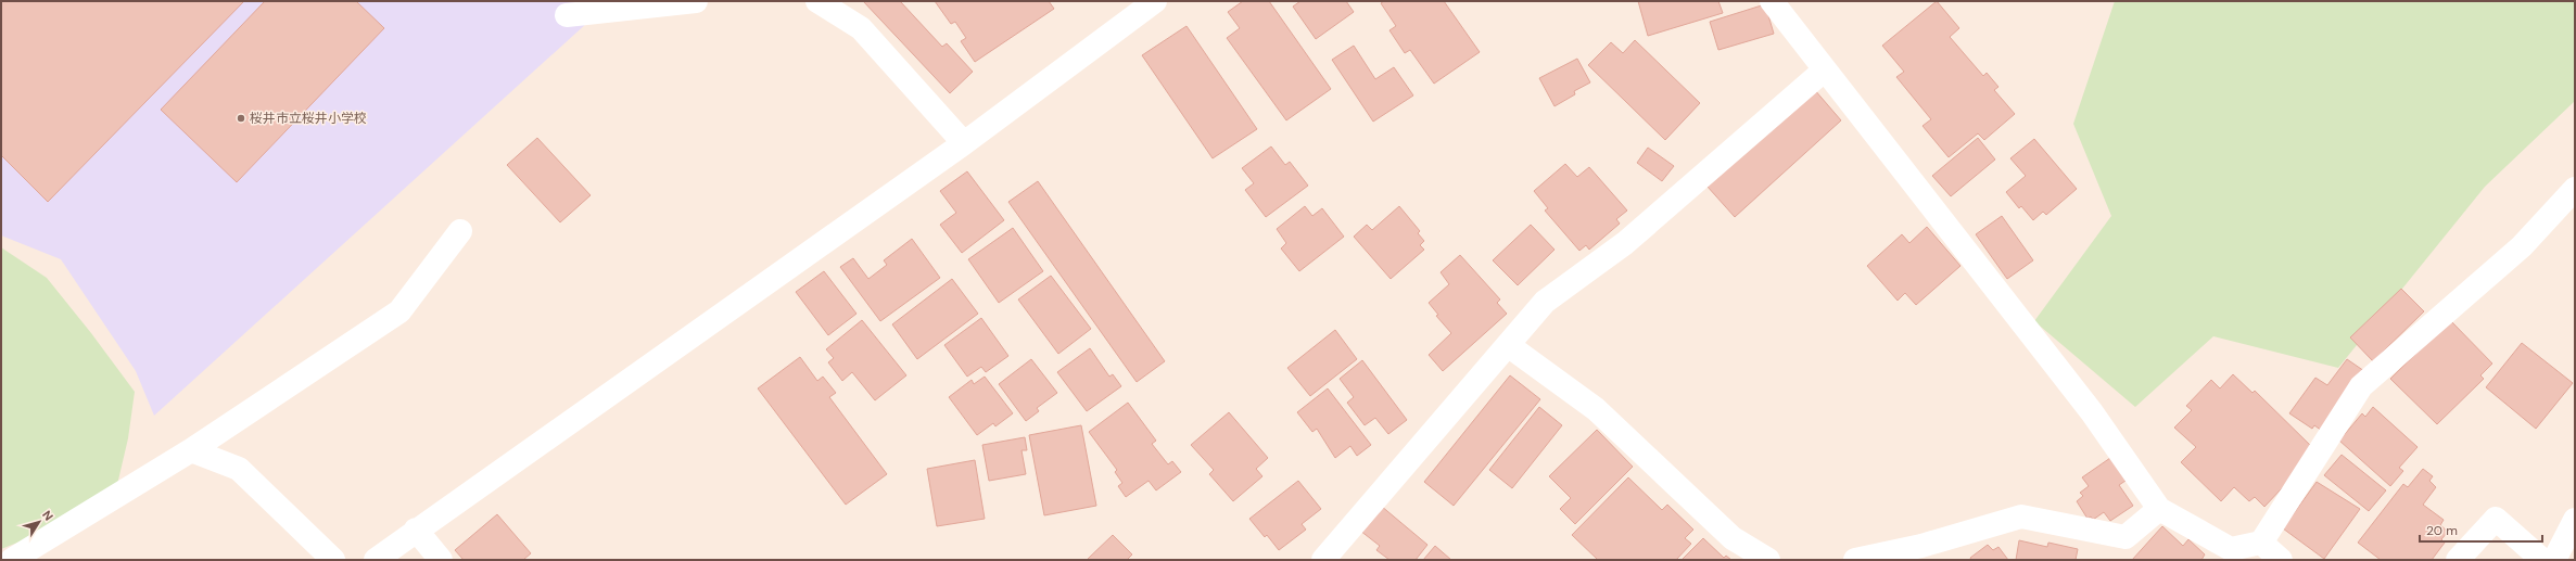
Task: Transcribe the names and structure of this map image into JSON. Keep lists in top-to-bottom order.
{
  "places": ["桜井市立桜井小学校"],
  "scale_bar": "20 m",
  "north": "top right"
}
